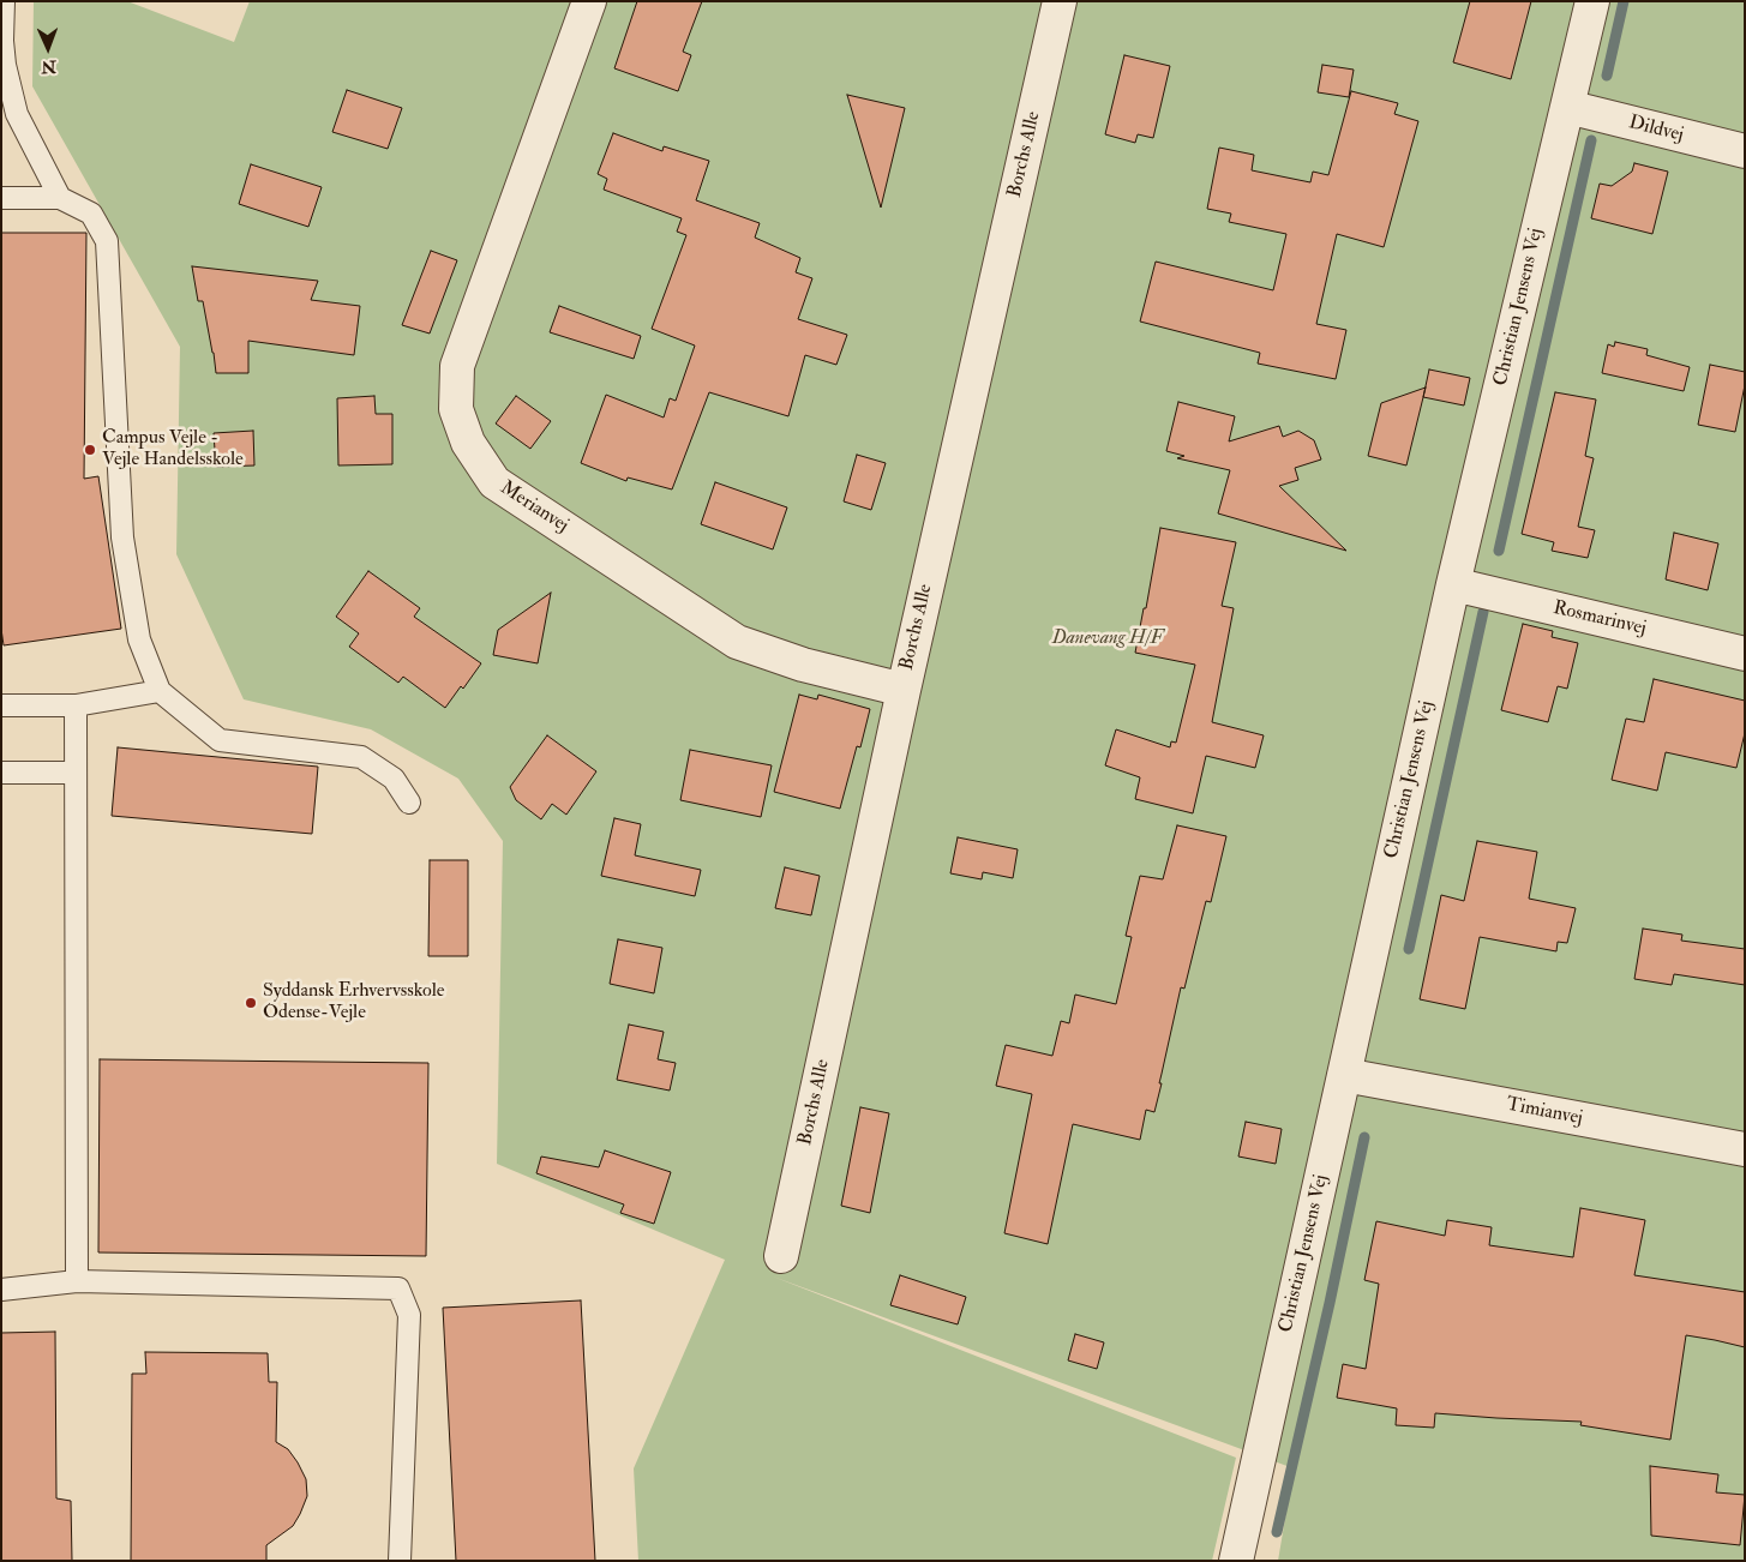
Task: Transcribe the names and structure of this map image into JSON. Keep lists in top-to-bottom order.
{
  "streets": {
    "street": [
      "Dildvej",
      "Borchs Alle",
      "Christian Jensens Vej",
      "Merianvej",
      "Rosmarinvej",
      "Timianvej"
    ]
  },
  "crossings": [
    ["Dildvej", "Christian Jensens Vej"],
    ["Borchs Alle", "Merianvej"],
    ["Christian Jensens Vej", "Rosmarinvej"],
    ["Christian Jensens Vej", "Timianvej"]
  ],
  "parks": ["Danevang H/F"],
  "places": ["Campus Vejle - Vejle Handelsskole", "Syddansk Erhvervsskole Odense-Vejle"],
  "north": "bottom"
}
